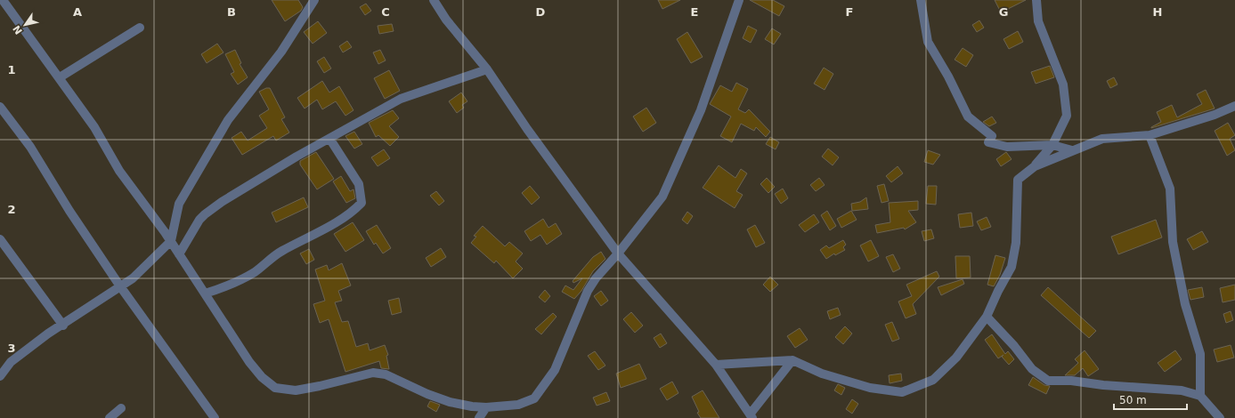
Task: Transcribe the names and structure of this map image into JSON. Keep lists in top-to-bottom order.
{
  "scale_bar": "50 m",
  "north": "bottom left",
  "grid": {
    "columns": [
      "A",
      "B",
      "C",
      "D",
      "E",
      "F",
      "G",
      "H"
    ],
    "rows": ["1", "2", "3"]
  }
}
